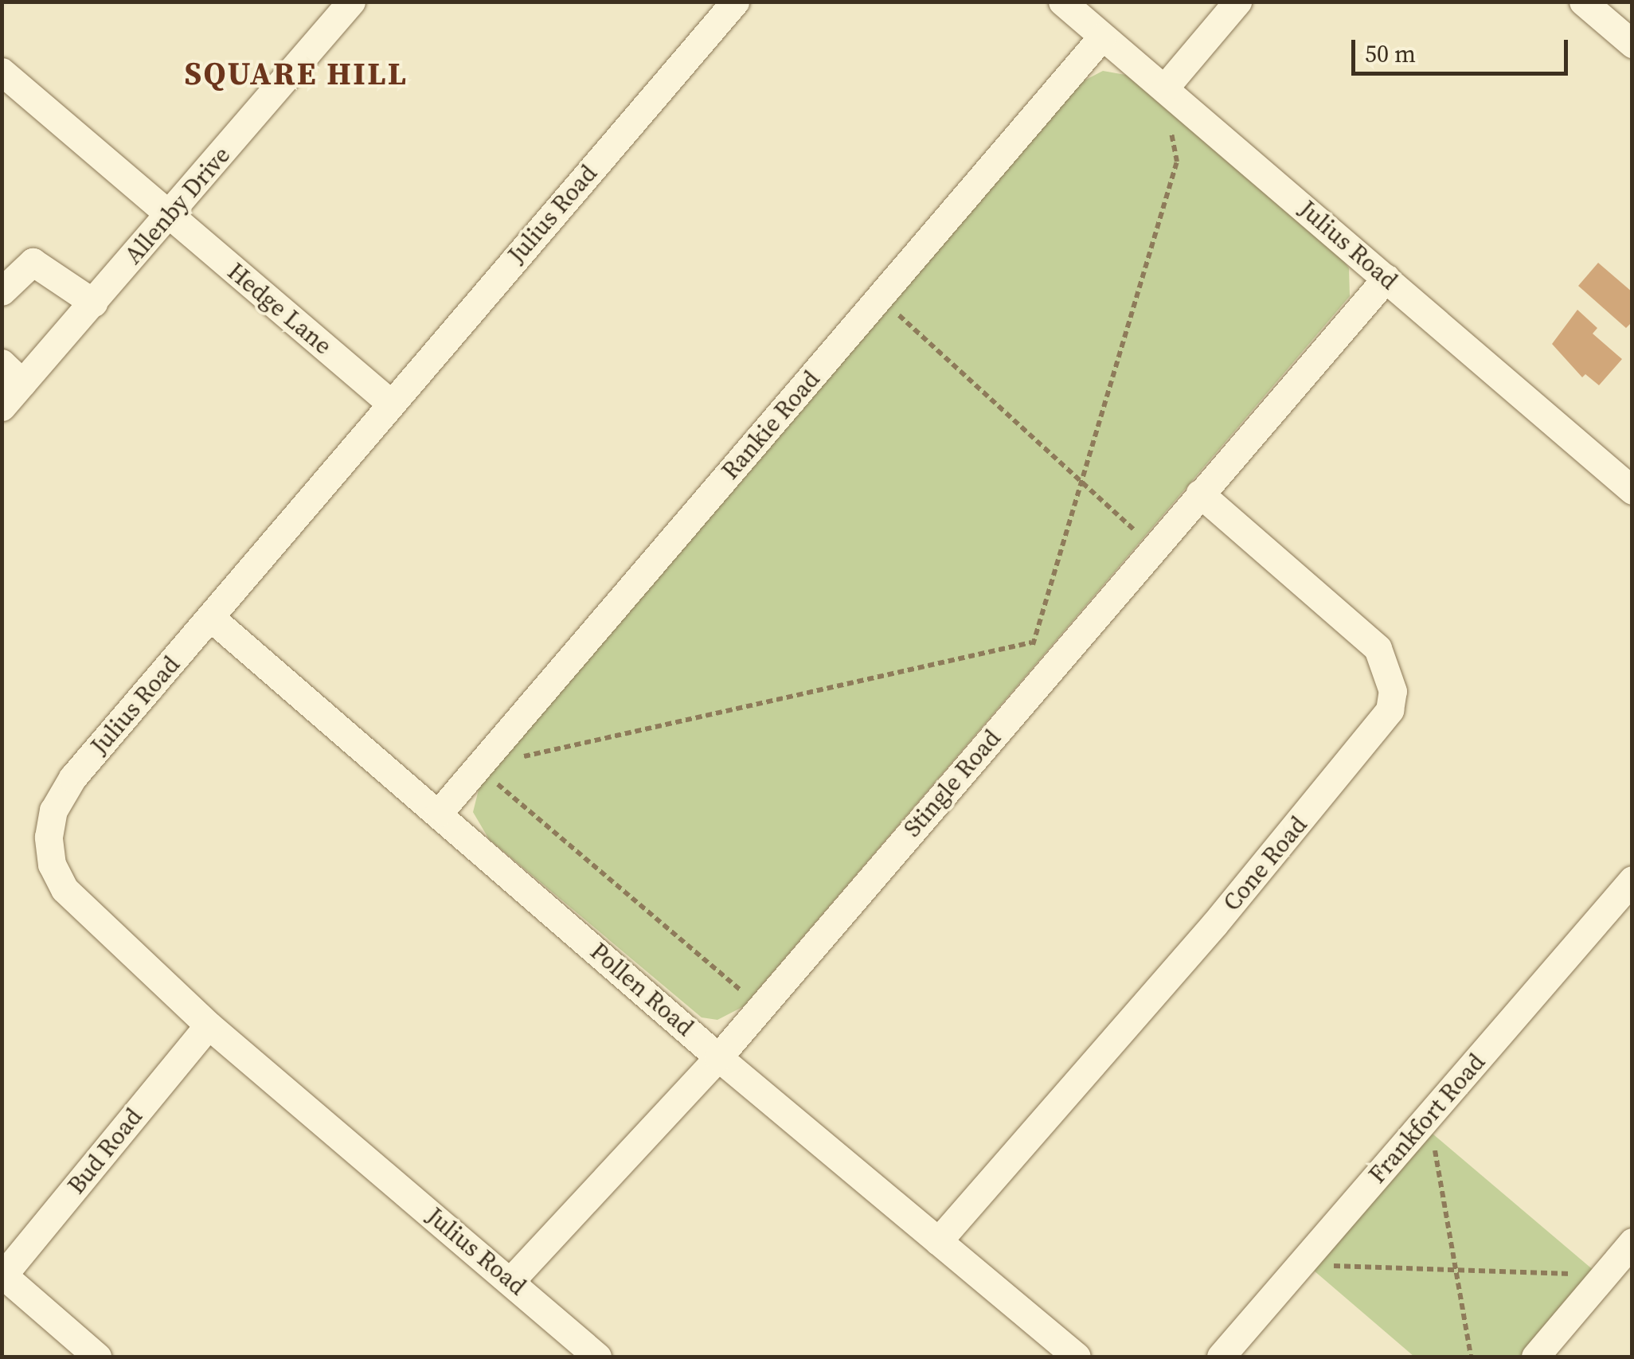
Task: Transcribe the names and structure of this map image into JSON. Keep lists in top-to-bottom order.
{
  "streets": {
    "street": [
      "Allenby Drive",
      "Julius Road",
      "Hedge Lane",
      "Rankie Road",
      "Stingle Road",
      "Cone Road",
      "Pollen Road",
      "Frankfort Road",
      "Bud Road"
    ]
  },
  "crossings": [
    ["Allenby Drive", "Hedge Lane"],
    ["Julius Road", "Hedge Lane"],
    ["Julius Road", "Rankie Road"],
    ["Julius Road", "Stingle Road"],
    ["Julius Road", "Pollen Road"],
    ["Julius Road", "Bud Road"],
    ["Rankie Road", "Pollen Road"],
    ["Stingle Road", "Cone Road"],
    ["Stingle Road", "Pollen Road"],
    ["Cone Road", "Pollen Road"]
  ],
  "districts": ["SQUARE HILL"],
  "scale_bar": "50 m"
}
